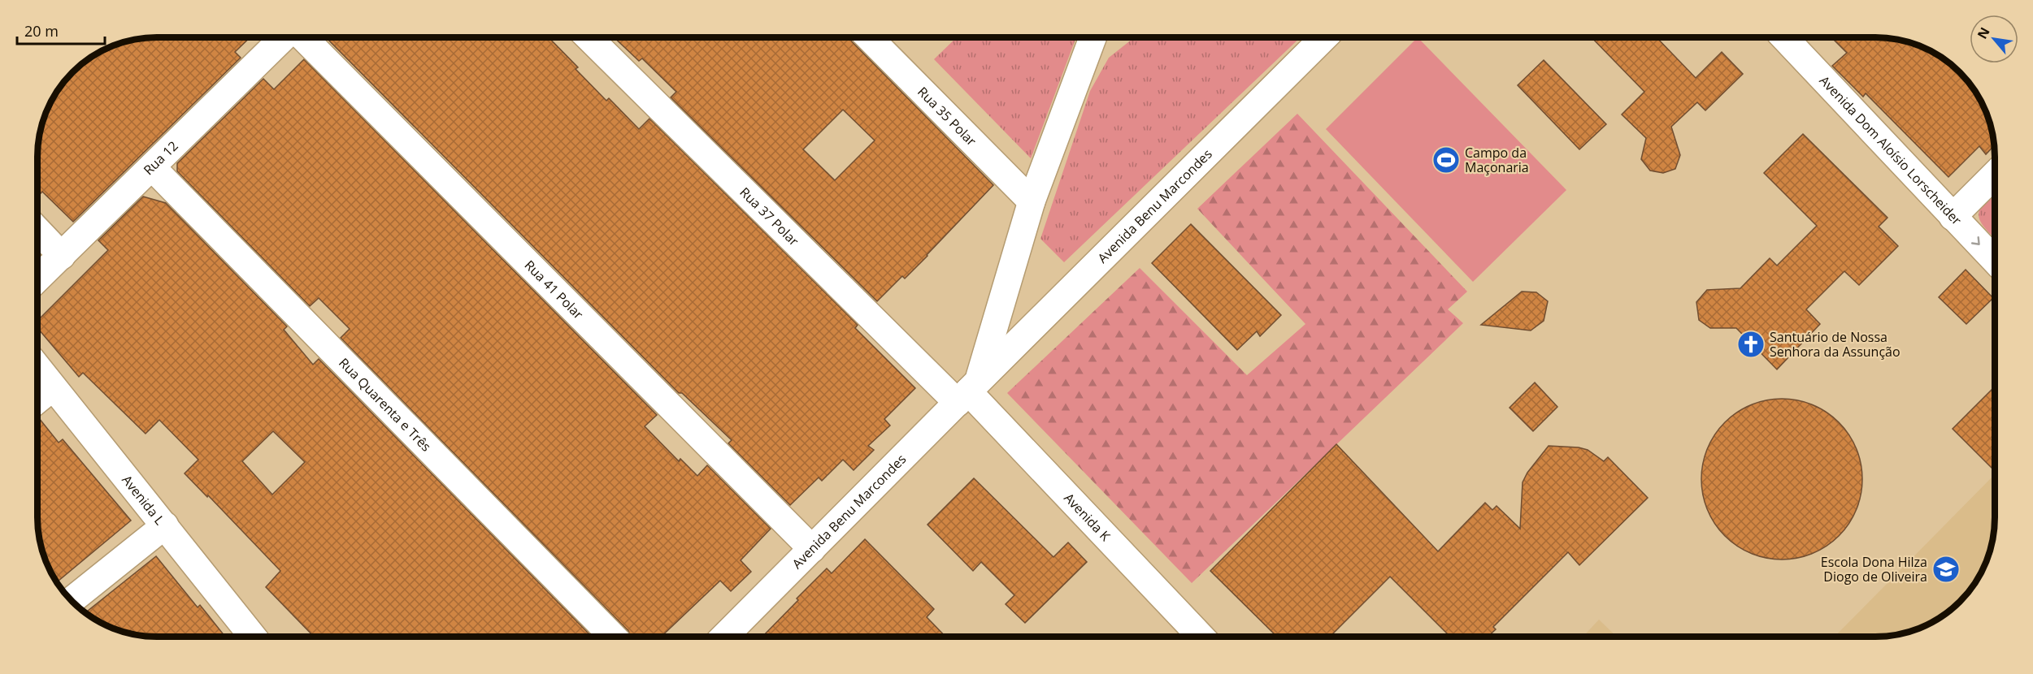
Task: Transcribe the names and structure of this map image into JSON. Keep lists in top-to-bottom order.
{
  "streets": {
    "street": [
      "Rua 35 Polar",
      "Avenida Dom Aloísio Lorscheider",
      "Rua 12",
      "Avenida Benu Marcondes",
      "Rua 37 Polar",
      "Rua 41 Polar",
      "Rua Quarenta e Três",
      "Avenida L",
      "Avenida K"
    ]
  },
  "crossings": [
    ["Rua 35 Polar", "Avenida Benu Marcondes"],
    ["Rua 12", "Rua Quarenta e Três"],
    ["Avenida Benu Marcondes", "Rua 37 Polar"],
    ["Avenida Benu Marcondes", "Rua 41 Polar"],
    ["Avenida Benu Marcondes", "Avenida K"],
    ["Rua 37 Polar", "Avenida K"]
  ],
  "places": {
    "sports": ["Campo da Maçonaria"],
    "church": ["Santuário de Nossa Senhora da Assunção"],
    "school or university": ["Escola Dona Hilza Diogo de Oliveira"]
  },
  "scale_bar": "20 m",
  "north": "top left"
}
